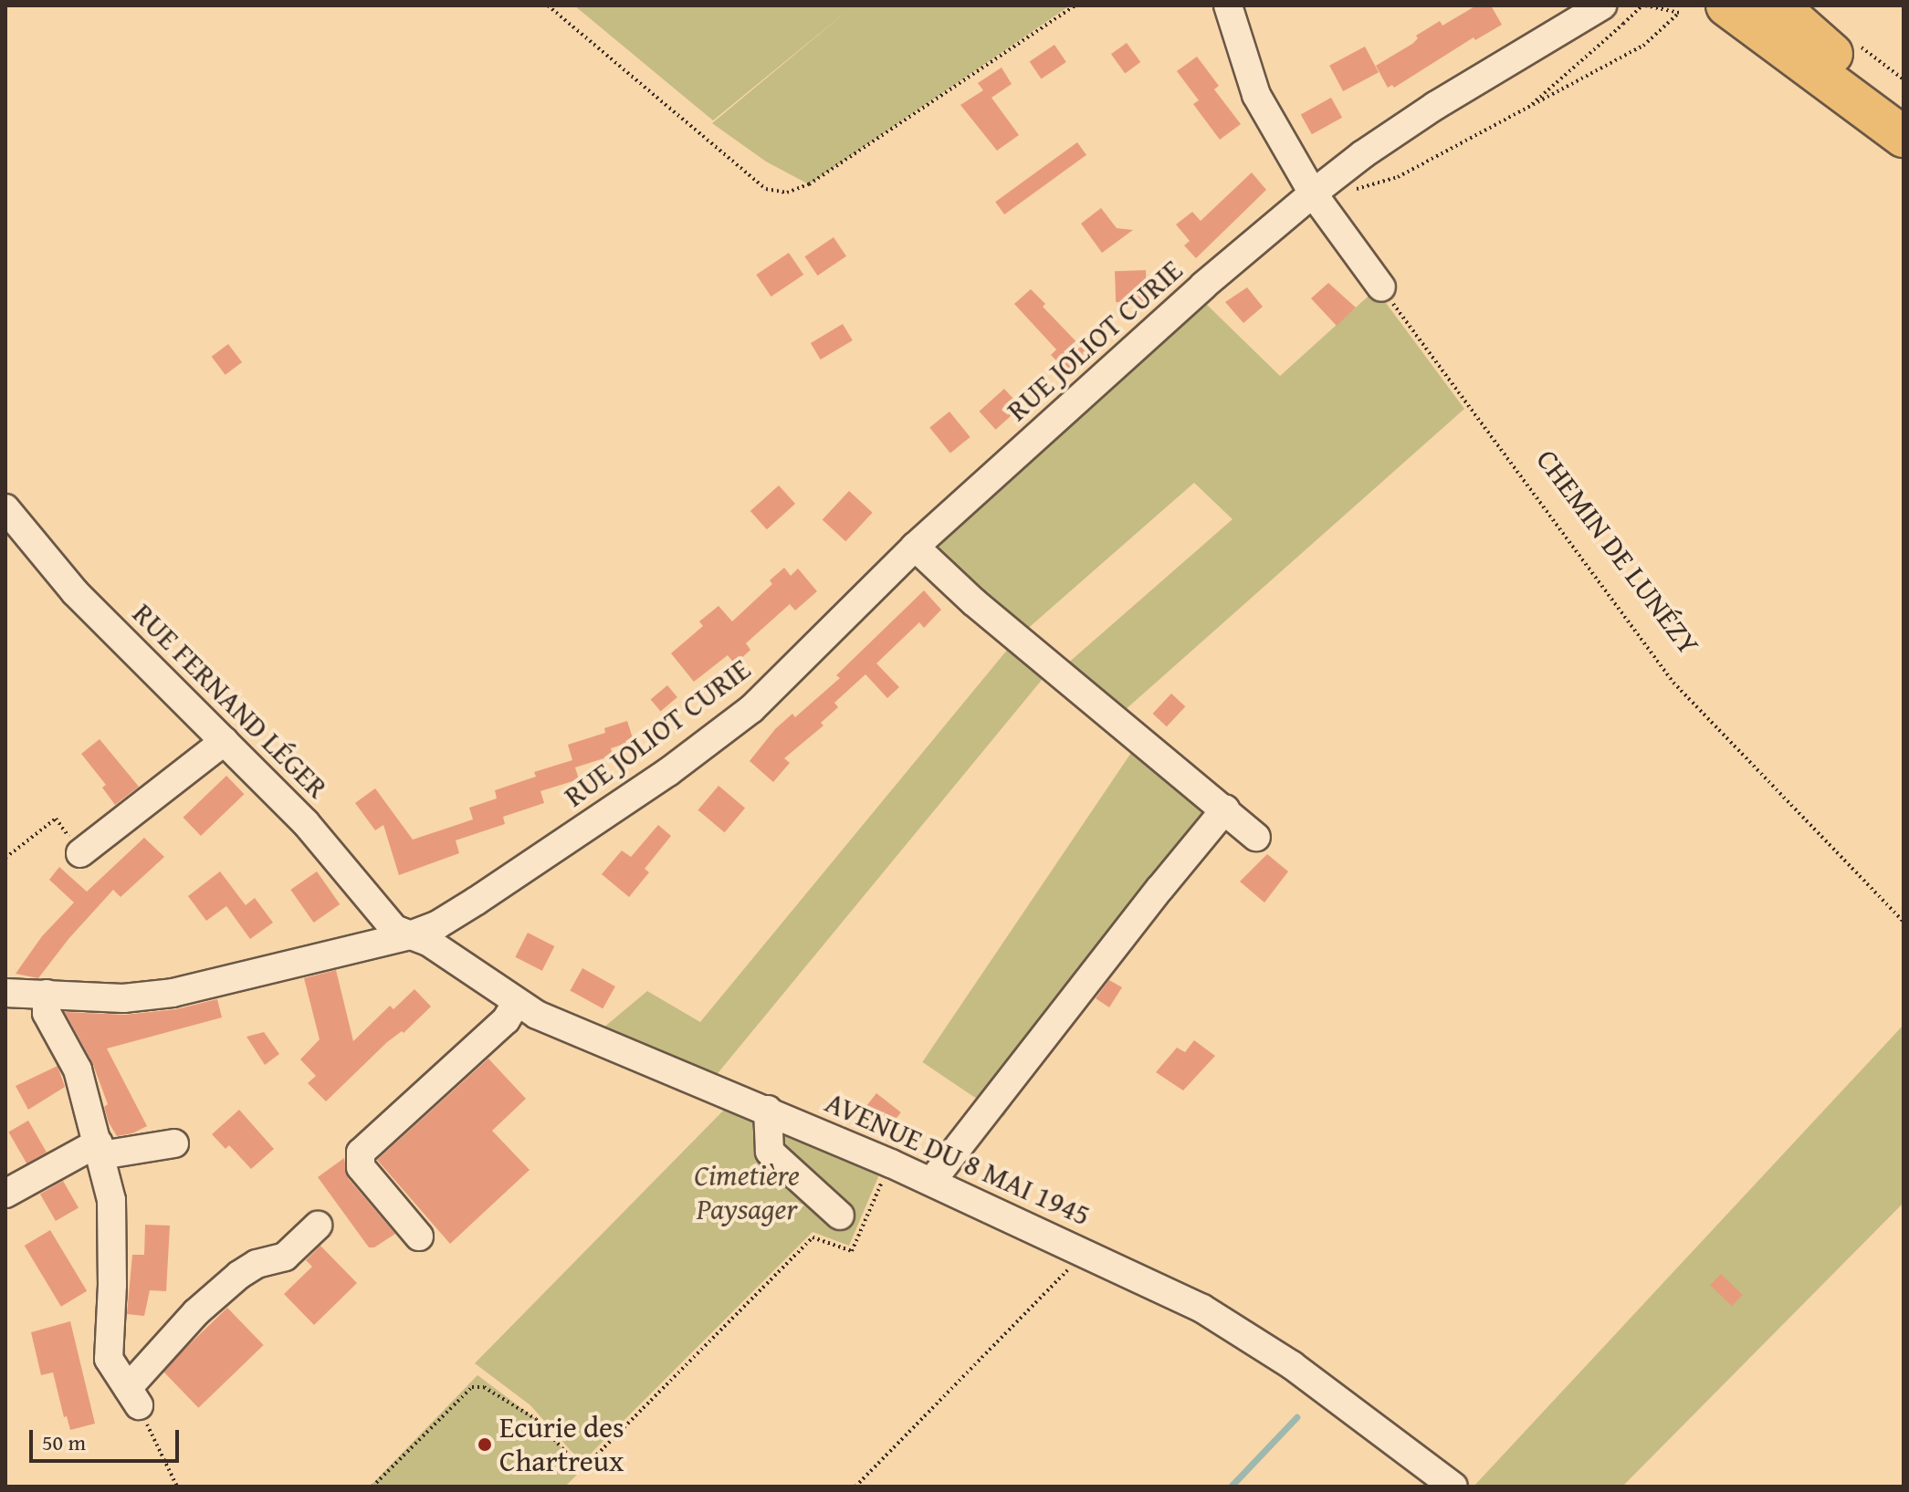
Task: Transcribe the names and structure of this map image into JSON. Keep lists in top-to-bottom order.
{
  "streets": {
    "street": ["RUE JOLIOT CURIE", "RUE FERNAND LÉGER", "AVENUE DU 8 MAI 1945"],
    "path": ["CHEMIN DE LUNÉZY"]
  },
  "crossings": [
    ["RUE JOLIOT CURIE", "RUE FERNAND LÉGER"],
    ["RUE JOLIOT CURIE", "AVENUE DU 8 MAI 1945"],
    ["RUE FERNAND LÉGER", "AVENUE DU 8 MAI 1945"]
  ],
  "parks": ["Cimetière Paysager"],
  "places": ["Ecurie des Chartreux"],
  "scale_bar": "50 m"
}
